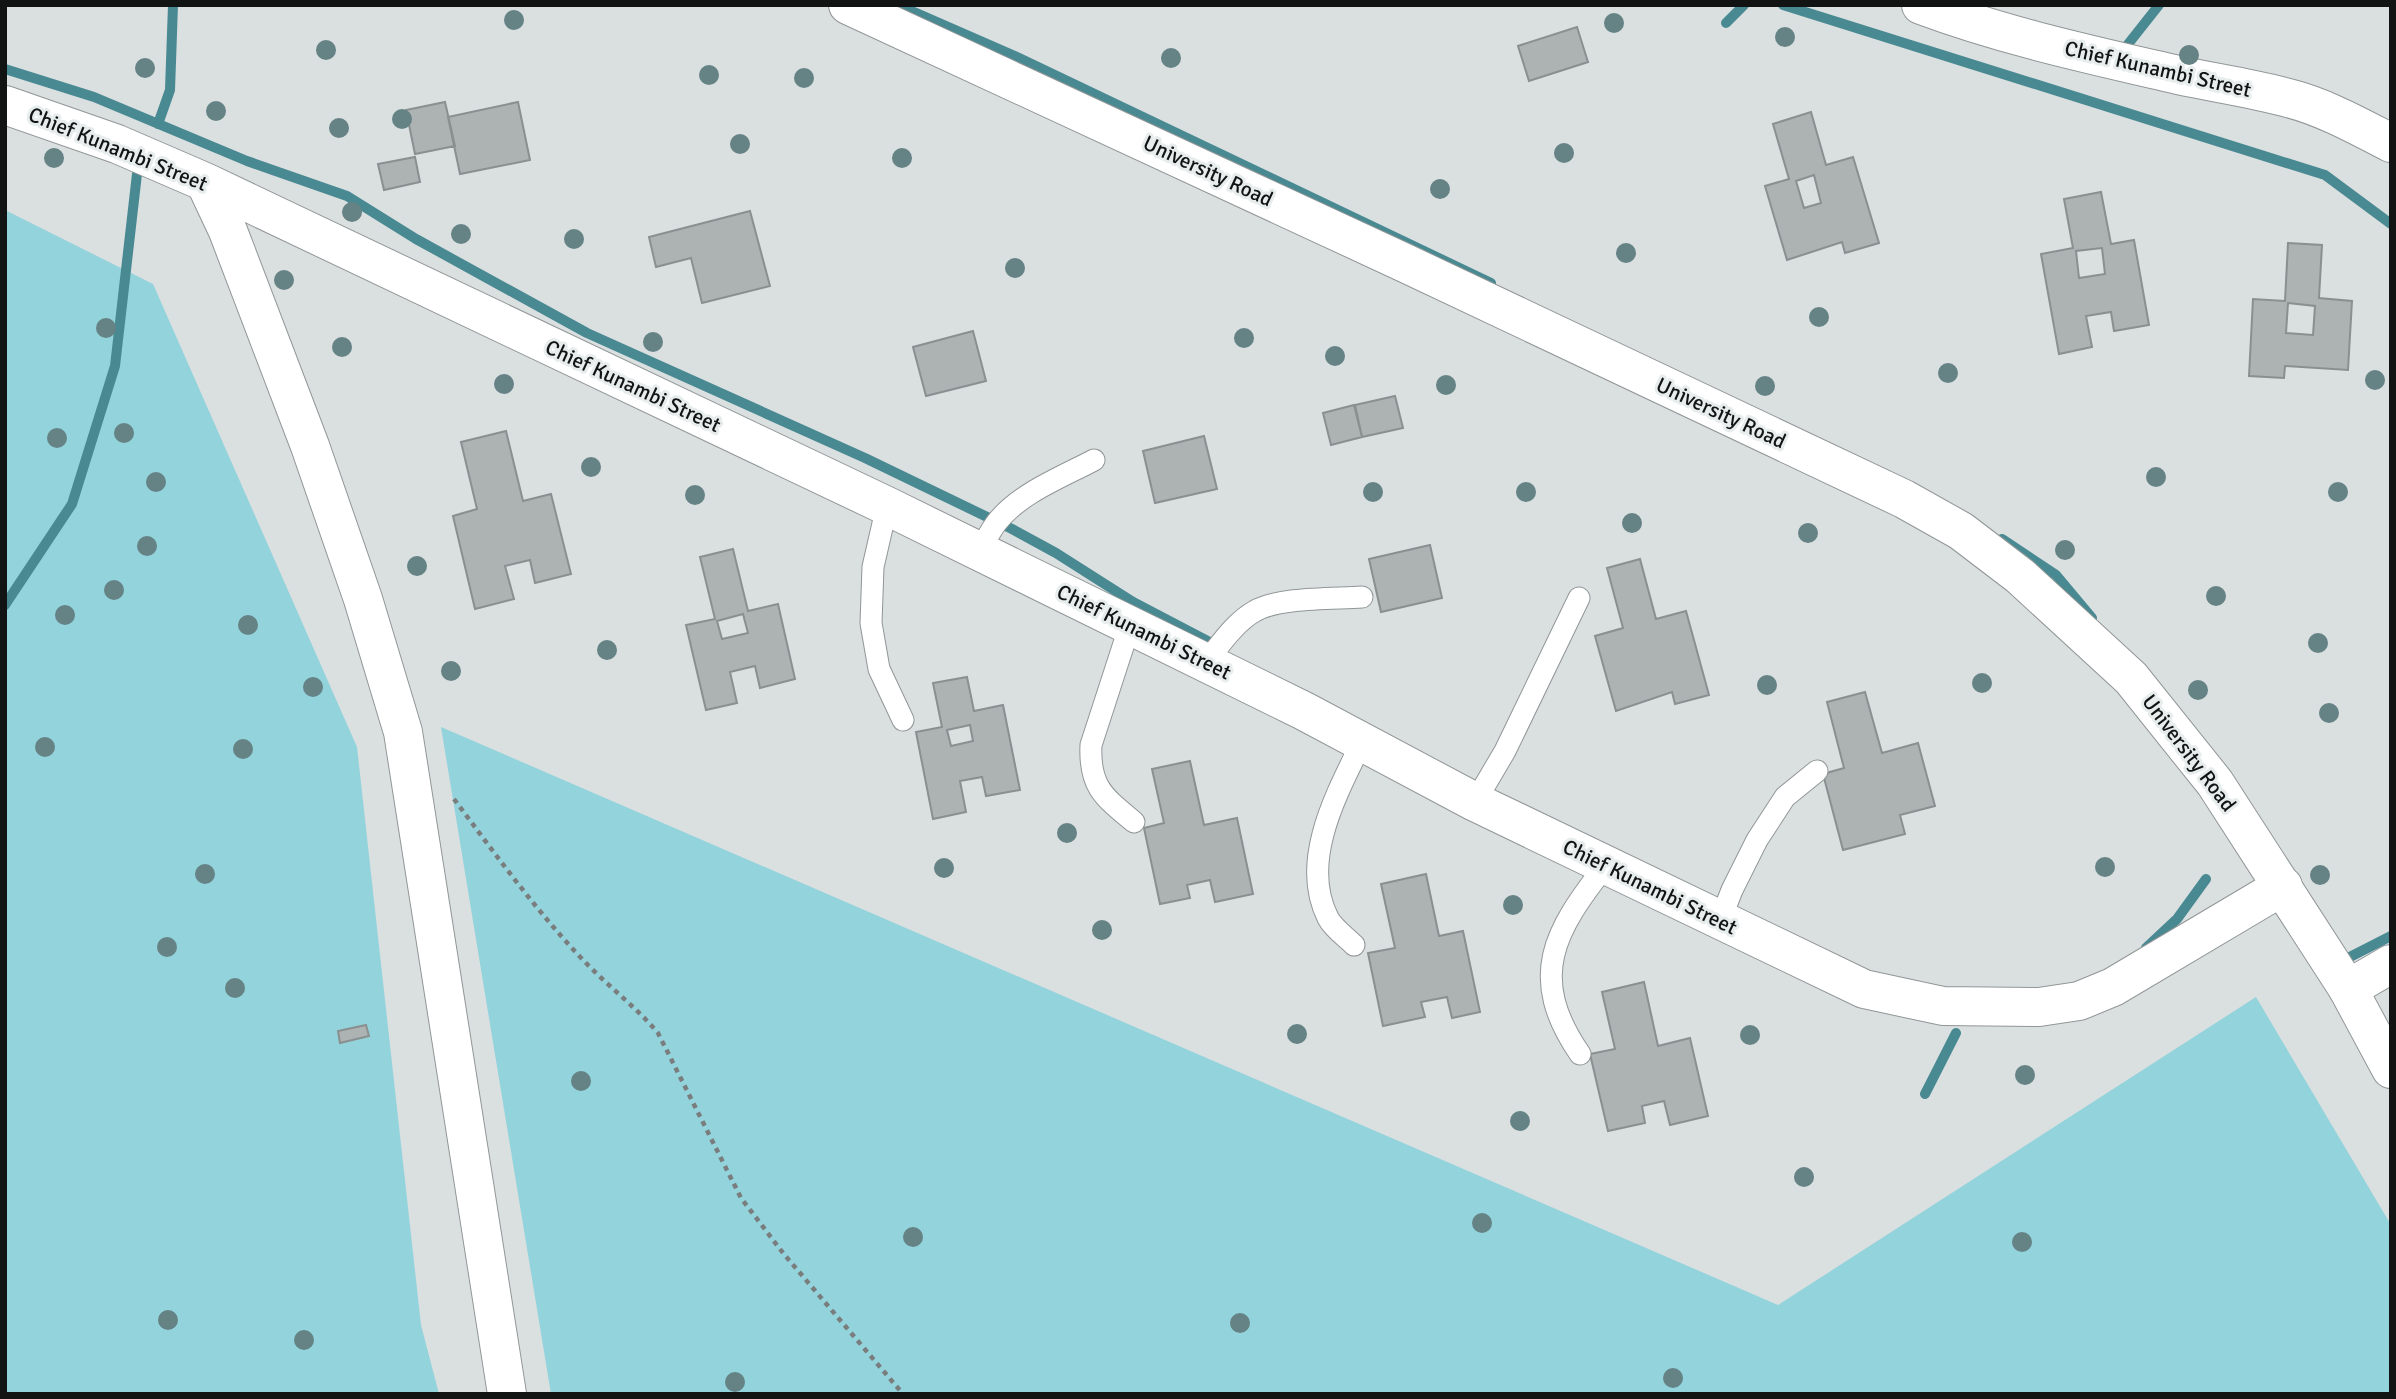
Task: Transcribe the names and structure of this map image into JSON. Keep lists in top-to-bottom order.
{
  "streets": {
    "street": ["Chief Kunambi Street", "University Road"]
  },
  "crossings": [
    ["Chief Kunambi Street", "University Road"]
  ]
}
